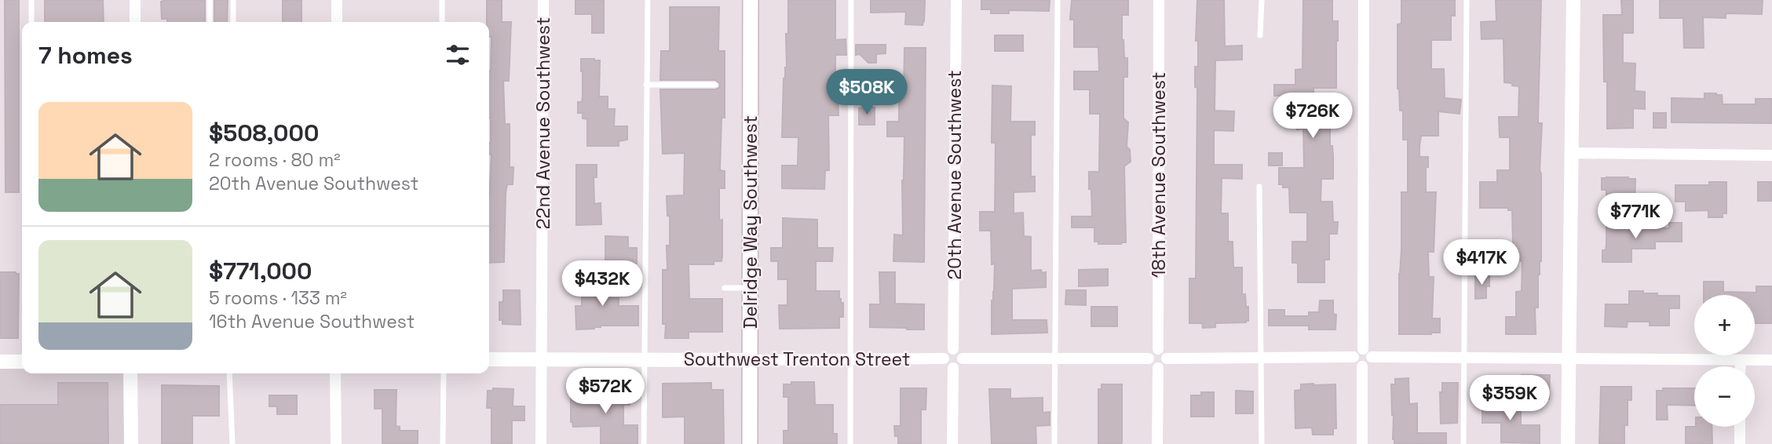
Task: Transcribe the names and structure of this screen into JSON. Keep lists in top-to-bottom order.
{
  "streets": {
    "main road": ["Delridge Way Southwest"],
    "street": [
      "22nd Avenue Southwest",
      "20th Avenue Southwest",
      "18th Avenue Southwest",
      "Southwest Trenton Street"
    ]
  },
  "crossings": [
    ["22nd Avenue Southwest", "Southwest Trenton Street"],
    ["20th Avenue Southwest", "Southwest Trenton Street"],
    ["Delridge Way Southwest", "Southwest Trenton Street"]
  ],
  "page": {
    "heading": "7 homes",
    "price": [
      "$508K",
      "$726K",
      "$771K",
      "$417K",
      "$432K",
      "$572K",
      "$359K"
    ],
    "list": [
      {
        "name": "$508,000",
        "note": "2 rooms · 80 m² · 20th Avenue Southwest"
      },
      {
        "name": "$771,000",
        "note": "5 rooms · 133 m² · 16th Avenue Southwest"
      }
    ],
    "map_buttons": ["+", "−"]
  }
}
